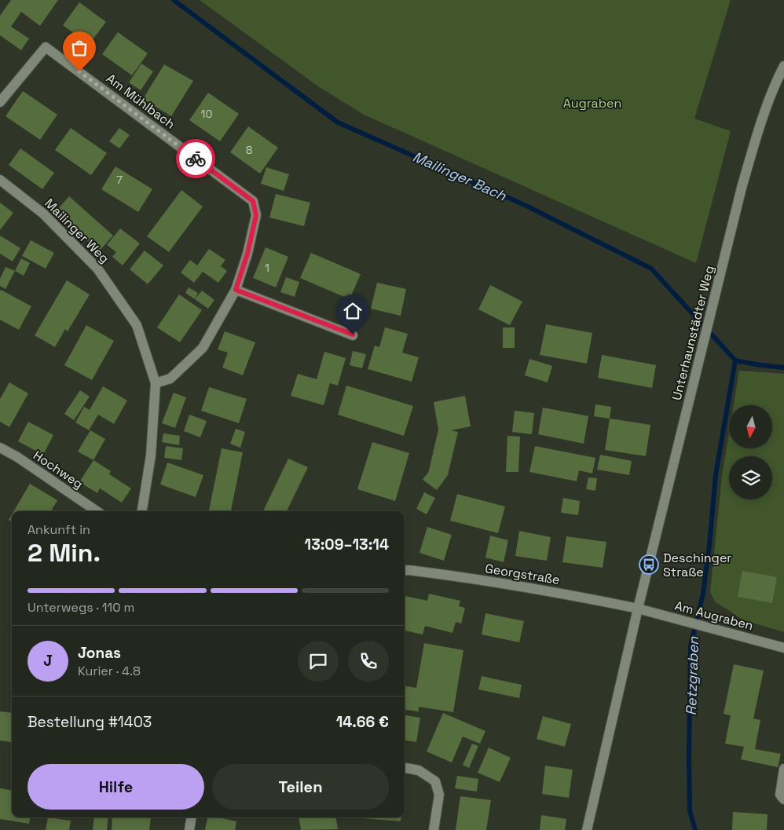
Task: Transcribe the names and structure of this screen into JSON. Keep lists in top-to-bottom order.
{
  "streets": {
    "street": [
      "Am Mühlbach",
      "Mailinger Weg",
      "Unterhaunstädter Weg",
      "Hochweg",
      "Georgstraße",
      "Am Augraben"
    ]
  },
  "crossings": [
    ["Am Mühlbach", "Mailinger Weg"],
    ["Unterhaunstädter Weg", "Georgstraße"],
    ["Unterhaunstädter Weg", "Am Augraben"],
    ["Georgstraße", "Am Augraben"]
  ],
  "water": ["Mailinger Bach", "Retzgraben"],
  "parks": ["Augraben"],
  "places": {
    "bus stop": ["Deschinger Straße"]
  },
  "house_numbers": [
    "10",
    "8",
    "7",
    "1"
  ],
  "north": "bottom",
  "page": {
    "heading": ["2 Min.", "Ankunft in", "13:09–13:14"],
    "panel": [
      "Jonas",
      "Kurier · 4.8",
      "Bestellung #1403",
      "14.66 €"
    ],
    "bar": "Unterwegs · 110 m",
    "round": "J",
    "buttons": ["Hilfe", "Teilen"]
  }
}
